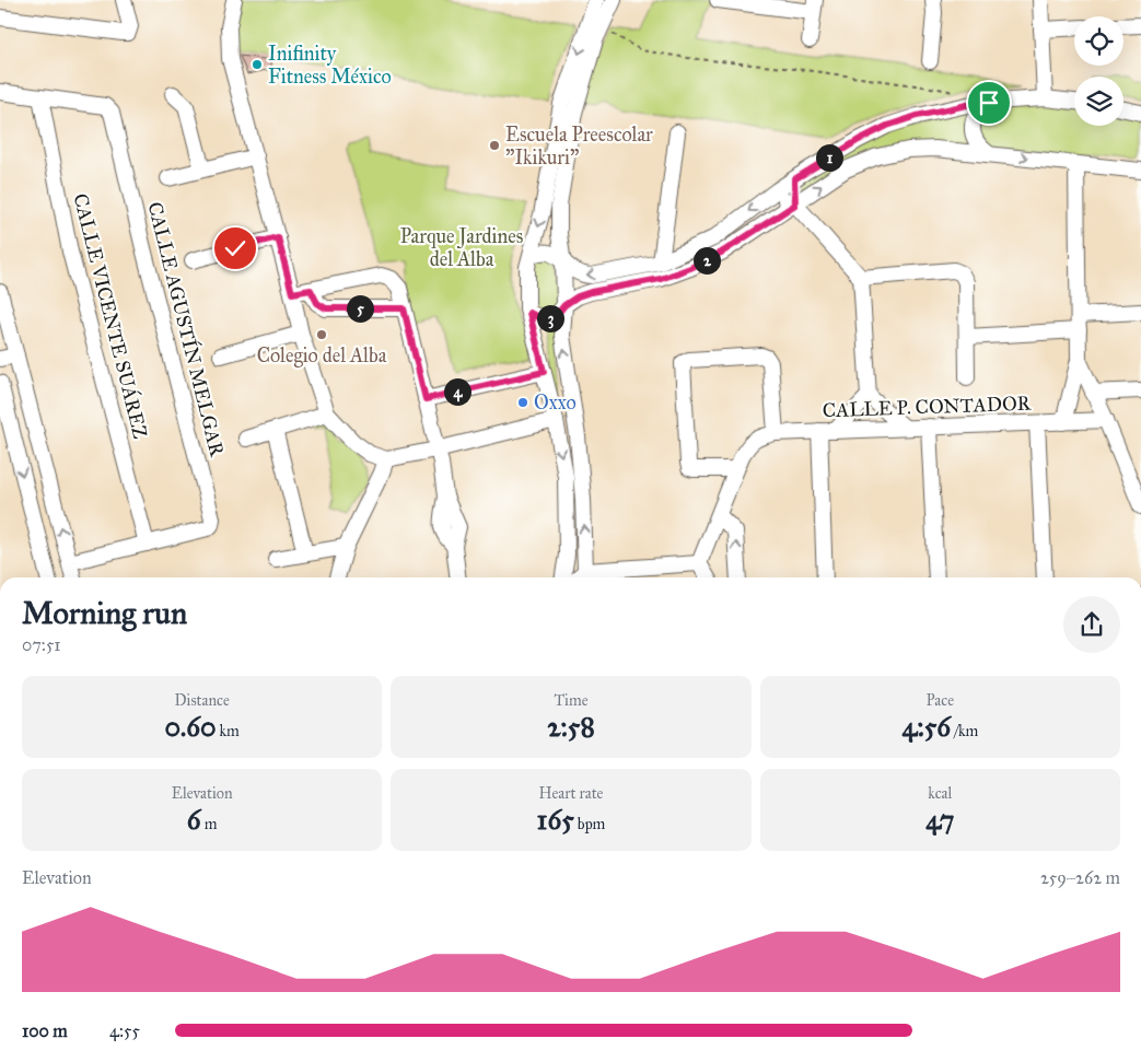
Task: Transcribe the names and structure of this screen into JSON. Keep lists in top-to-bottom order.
{
  "streets": {
    "street": ["CALLE VICENTE SUÁREZ", "CALLE AGUSTÍN MELGAR", "CALLE P. CONTADOR"]
  },
  "crossings": [
    ["CALLE VICENTE SUÁREZ", "CALLE AGUSTÍN MELGAR"]
  ],
  "parks": ["Parque Jardines del Alba"],
  "places": [
    "Inifinity Fitness México",
    "Escuela Preescolar \"Ikikuri\"",
    "Colegio del Alba",
    "Oxxo"
  ],
  "page": {
    "pins": [
      "1",
      "2",
      "5",
      "3",
      "4"
    ],
    "heading": ["Morning run", "07:51"],
    "stats": [
      ["Distance", "0.60 km"],
      ["Time", "2:58"],
      ["Pace", "4:56 /km"],
      ["Elevation", "6 m"],
      ["Heart rate", "165 bpm"],
      ["kcal", "47"]
    ],
    "chart": ["Elevation", "259–262 m"],
    "list": [
      {
        "name": "100 m",
        "note": "4:55"
      }
    ]
  }
}
